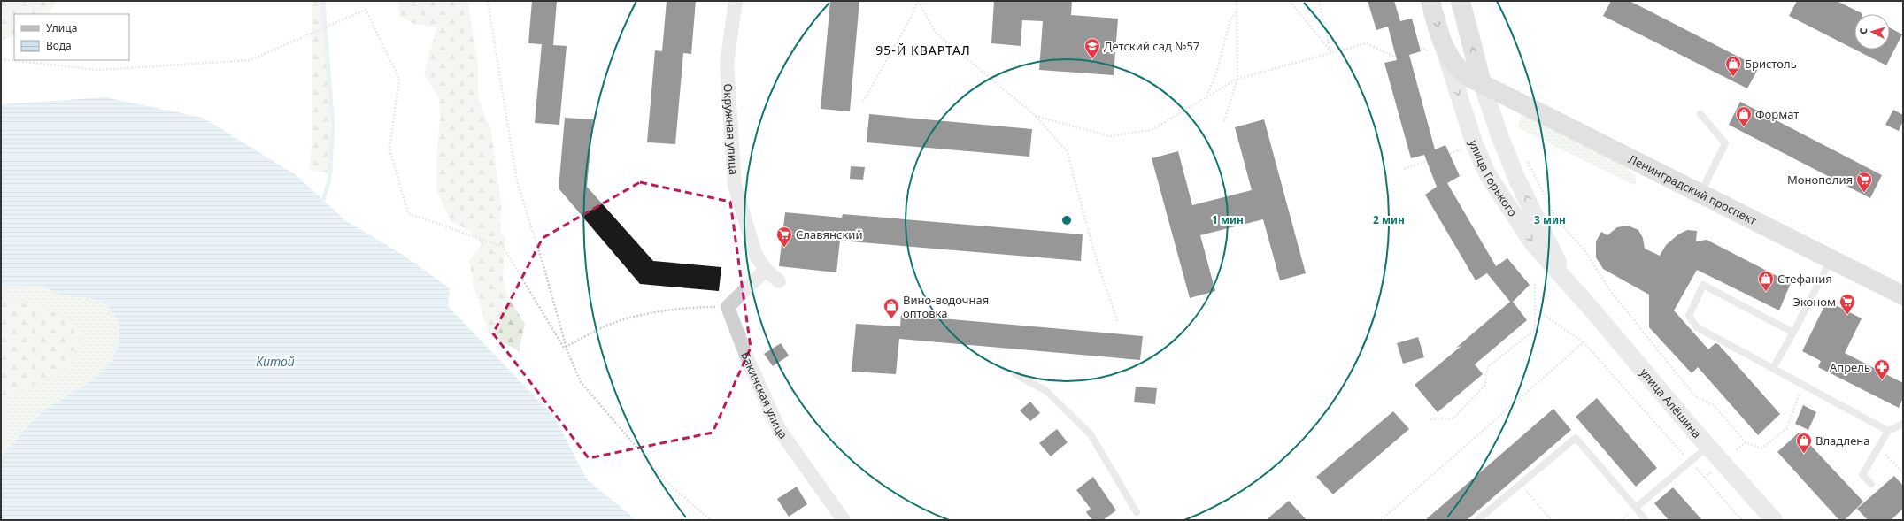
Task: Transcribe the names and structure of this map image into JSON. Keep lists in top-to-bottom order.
{
  "streets": {
    "main road": ["улица Горького", "Ленинградский проспект"],
    "street": ["Окружная улица", "Бакинская улица", "улица Алёшина"]
  },
  "crossings": [
    ["улица Горького", "Ленинградский проспект"],
    ["улица Горького", "улица Алёшина"]
  ],
  "districts": ["95-Й КВАРТАЛ"],
  "water": ["Китой"],
  "places": {
    "school or university": ["Детский сад №57"],
    "shop": [
      "Бристоль",
      "Формат",
      "Стефания",
      "Вино-водочная оптовка",
      "Владлена"
    ],
    "supermarket": ["Монополия", "Славянский", "Эконом"],
    "pharmacy": ["Апрель"]
  },
  "legend": ["Улица", "Вода"],
  "north": "left",
  "rings": ["1 мин", "2 мин", "3 мин"]
}
